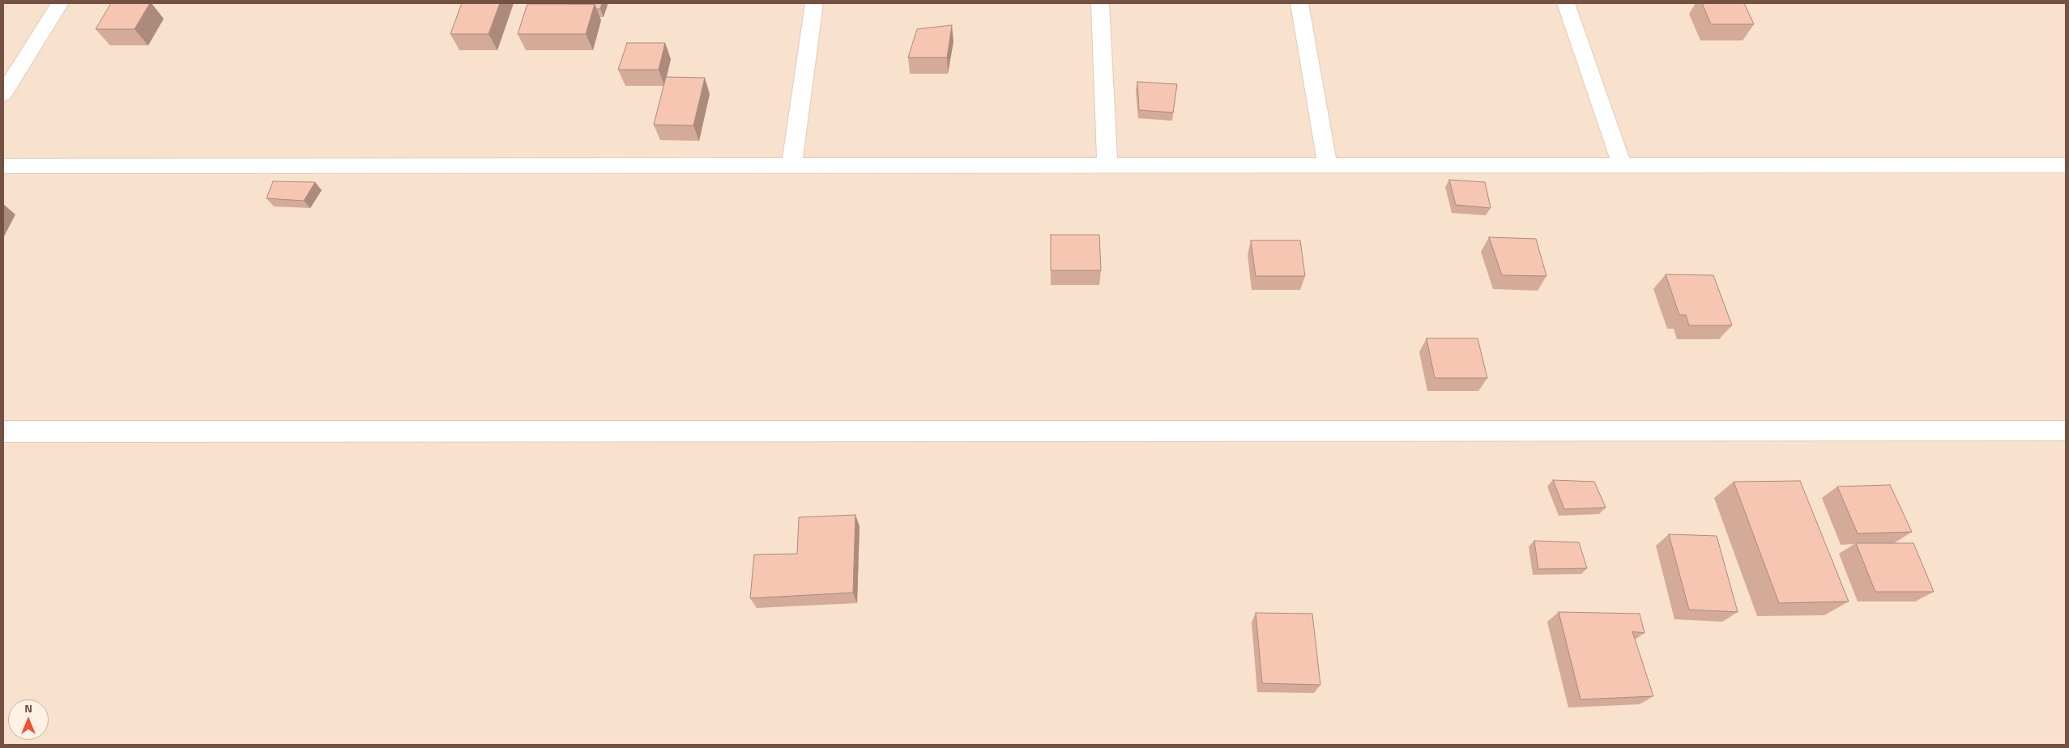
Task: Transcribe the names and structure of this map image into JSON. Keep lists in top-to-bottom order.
{
  "north": "top"
}
